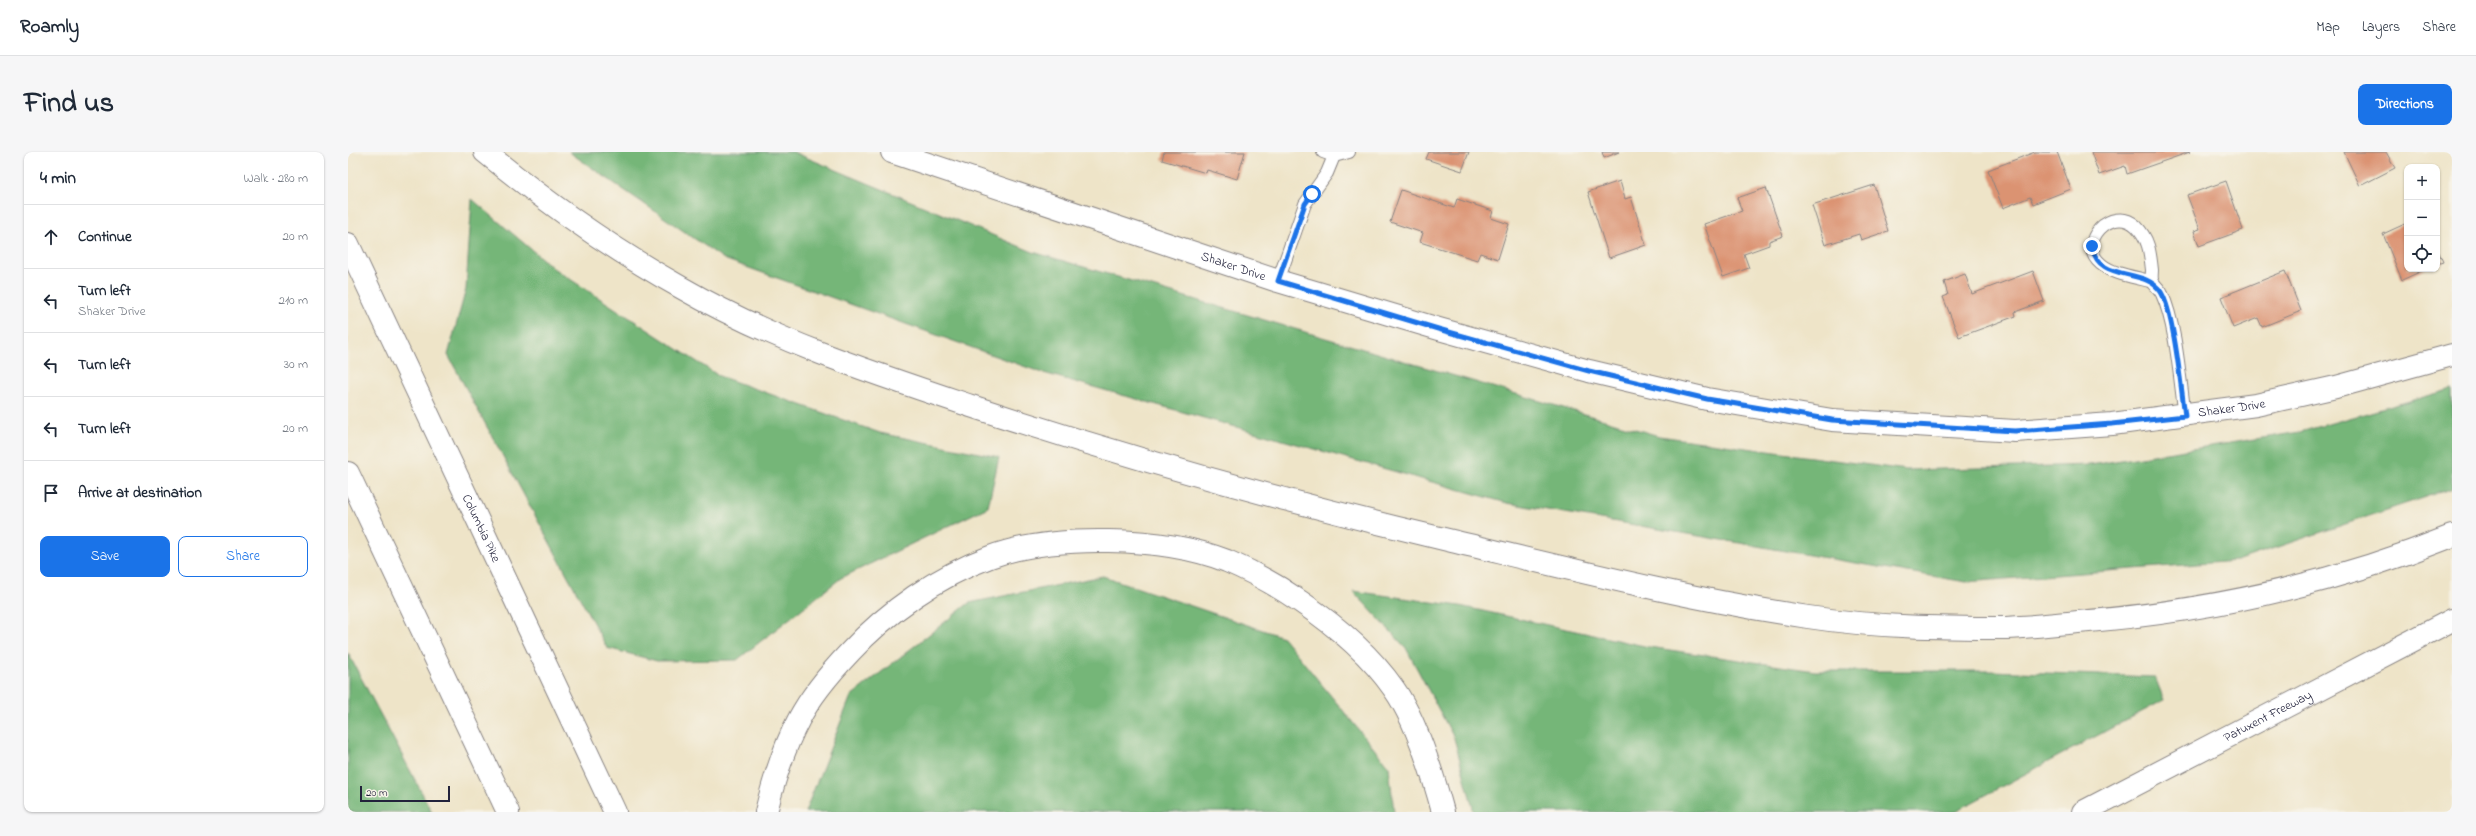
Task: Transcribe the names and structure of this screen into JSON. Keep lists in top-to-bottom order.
{
  "streets": {
    "main road": ["Shaker Drive", "Columbia Pike", "Patuxent Freeway"]
  },
  "scale_bar": "20 m",
  "page": {
    "header": "Roamly",
    "nav": ["Map", "Layers", "Share"],
    "title": "Find us",
    "buttons": [
      "Directions",
      ["Save", "Share"]
    ],
    "heading": ["4 min", "Walk · 280 m"],
    "map_buttons": ["+", "−"],
    "list": [
      ["Continue", "20 m"],
      ["Turn left", "Shaker Drive", "210 m"],
      ["Turn left", "30 m"],
      ["Turn left", "20 m"],
      "Arrive at destination"
    ],
    "scale": "20 m"
  }
}
